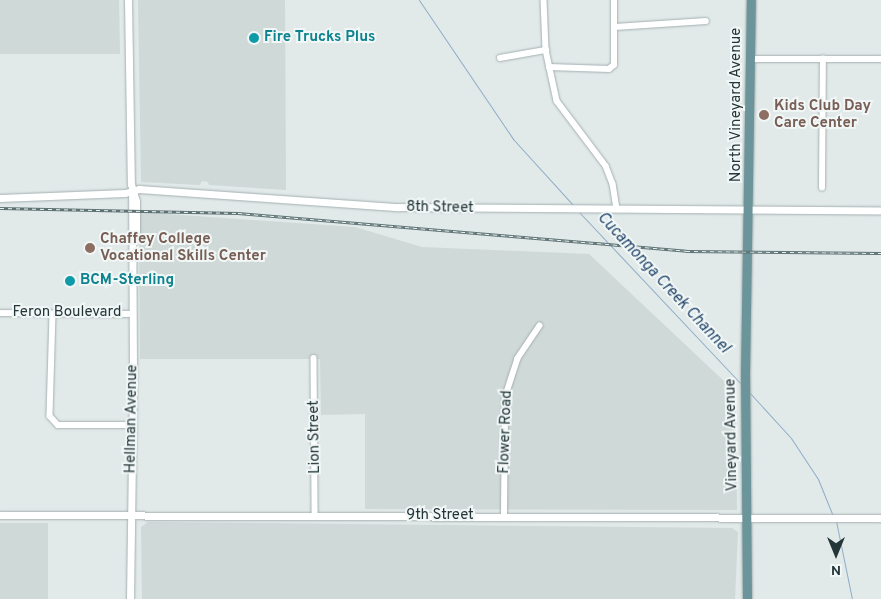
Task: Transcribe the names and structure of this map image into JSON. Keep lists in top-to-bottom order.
{
  "streets": {
    "main road": ["North Vineyard Avenue", "Vineyard Avenue"],
    "street": [
      "8th Street",
      "Feron Boulevard",
      "Hellman Avenue",
      "Flower Road",
      "Lion Street",
      "9th Street"
    ]
  },
  "crossings": [
    ["North Vineyard Avenue", "8th Street"],
    ["North Vineyard Avenue", "Vineyard Avenue"],
    ["8th Street", "Hellman Avenue"],
    ["8th Street", "Vineyard Avenue"],
    ["Feron Boulevard", "Hellman Avenue"],
    ["Hellman Avenue", "9th Street"],
    ["Flower Road", "9th Street"],
    ["Vineyard Avenue", "9th Street"],
    ["Lion Street", "9th Street"]
  ],
  "water": ["Cucamonga Creek Channel"],
  "places": [
    "Fire Trucks Plus",
    "Kids Club Day Care Center",
    "Chaffey College Vocational Skills Center",
    "BCM-Sterling"
  ],
  "north": "bottom"
}
